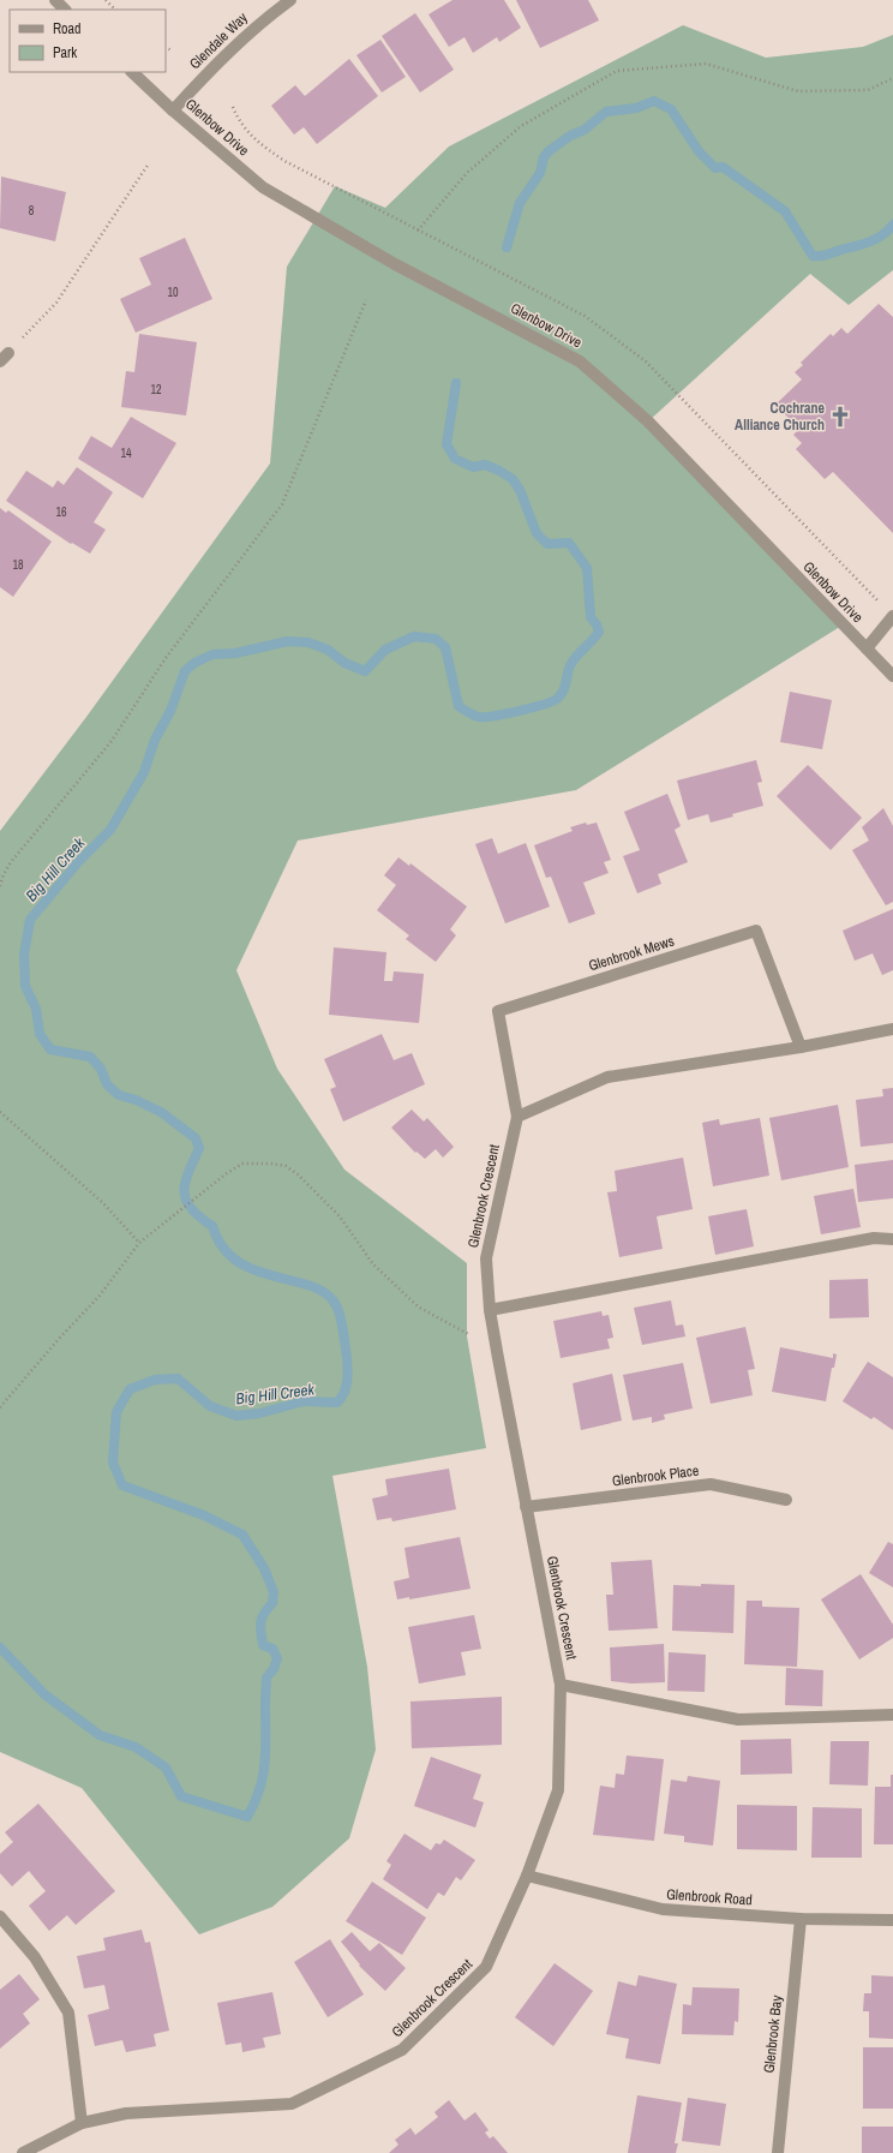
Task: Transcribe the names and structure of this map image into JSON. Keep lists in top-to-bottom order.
{
  "streets": {
    "street": [
      "Glendale Way",
      "Glenbow Drive",
      "Glenbrook Mews",
      "Glenbrook Crescent",
      "Glenbrook Place",
      "Glenbrook Road",
      "Glenbrook Bay"
    ]
  },
  "crossings": [
    ["Glendale Way", "Glenbow Drive"],
    ["Glenbrook Mews", "Glenbrook Crescent"],
    ["Glenbrook Crescent", "Glenbrook Place"],
    ["Glenbrook Crescent", "Glenbrook Road"],
    ["Glenbrook Road", "Glenbrook Bay"]
  ],
  "water": ["Big Hill Creek"],
  "places": {
    "church": ["Cochrane Alliance Church"]
  },
  "house_numbers": [
    "8",
    "10",
    "12",
    "14",
    "16",
    "18"
  ],
  "legend": ["Road", "Park"]
}
